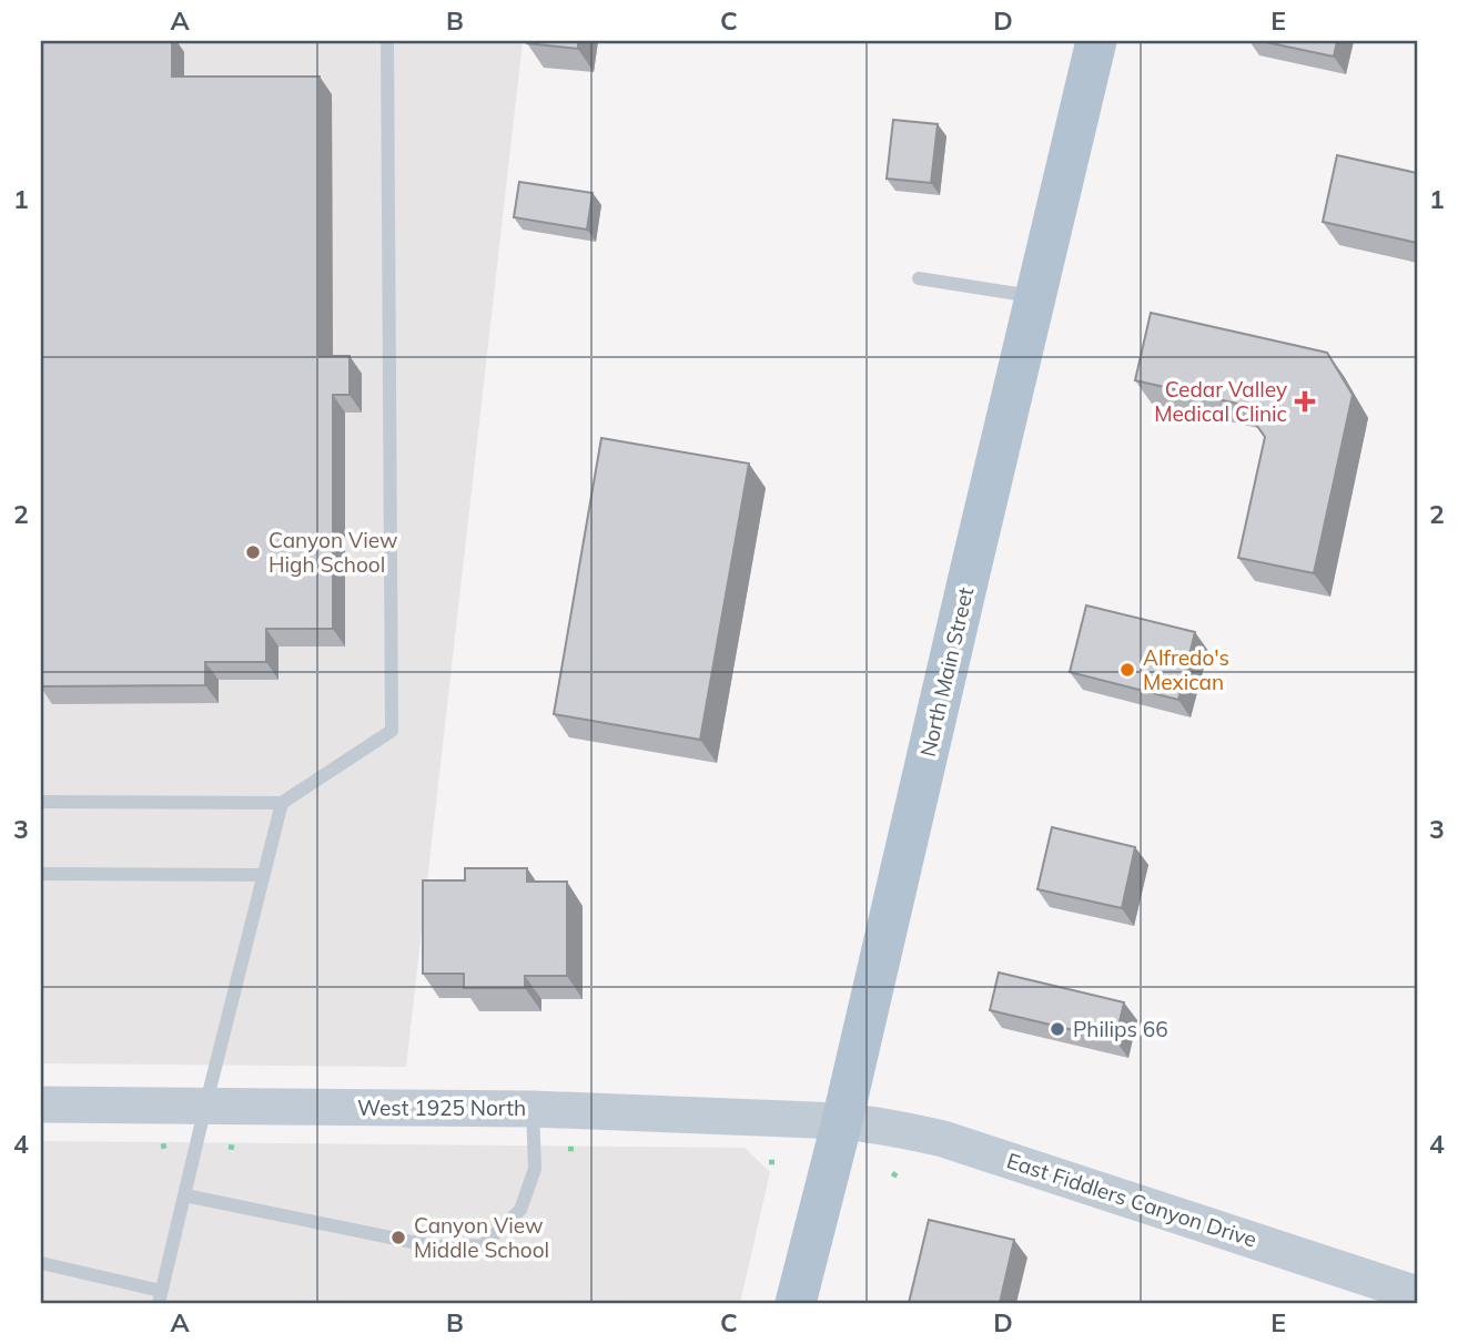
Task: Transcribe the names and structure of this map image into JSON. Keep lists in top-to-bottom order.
{
  "streets": {
    "main road": ["North Main Street"],
    "street": ["West 1925 North", "East Fiddlers Canyon Drive"]
  },
  "crossings": [
    ["North Main Street", "West 1925 North"],
    ["North Main Street", "East Fiddlers Canyon Drive"],
    ["West 1925 North", "East Fiddlers Canyon Drive"]
  ],
  "places": {
    "health": ["Cedar Valley Medical Clinic"],
    "other": [
      "Canyon View High School",
      "Alfredo's Mexican",
      "Philips 66",
      "Canyon View Middle School"
    ]
  },
  "grid": {
    "columns": [
      "A",
      "B",
      "C",
      "D",
      "E"
    ],
    "rows": [
      "1",
      "2",
      "3",
      "4"
    ]
  }
}
